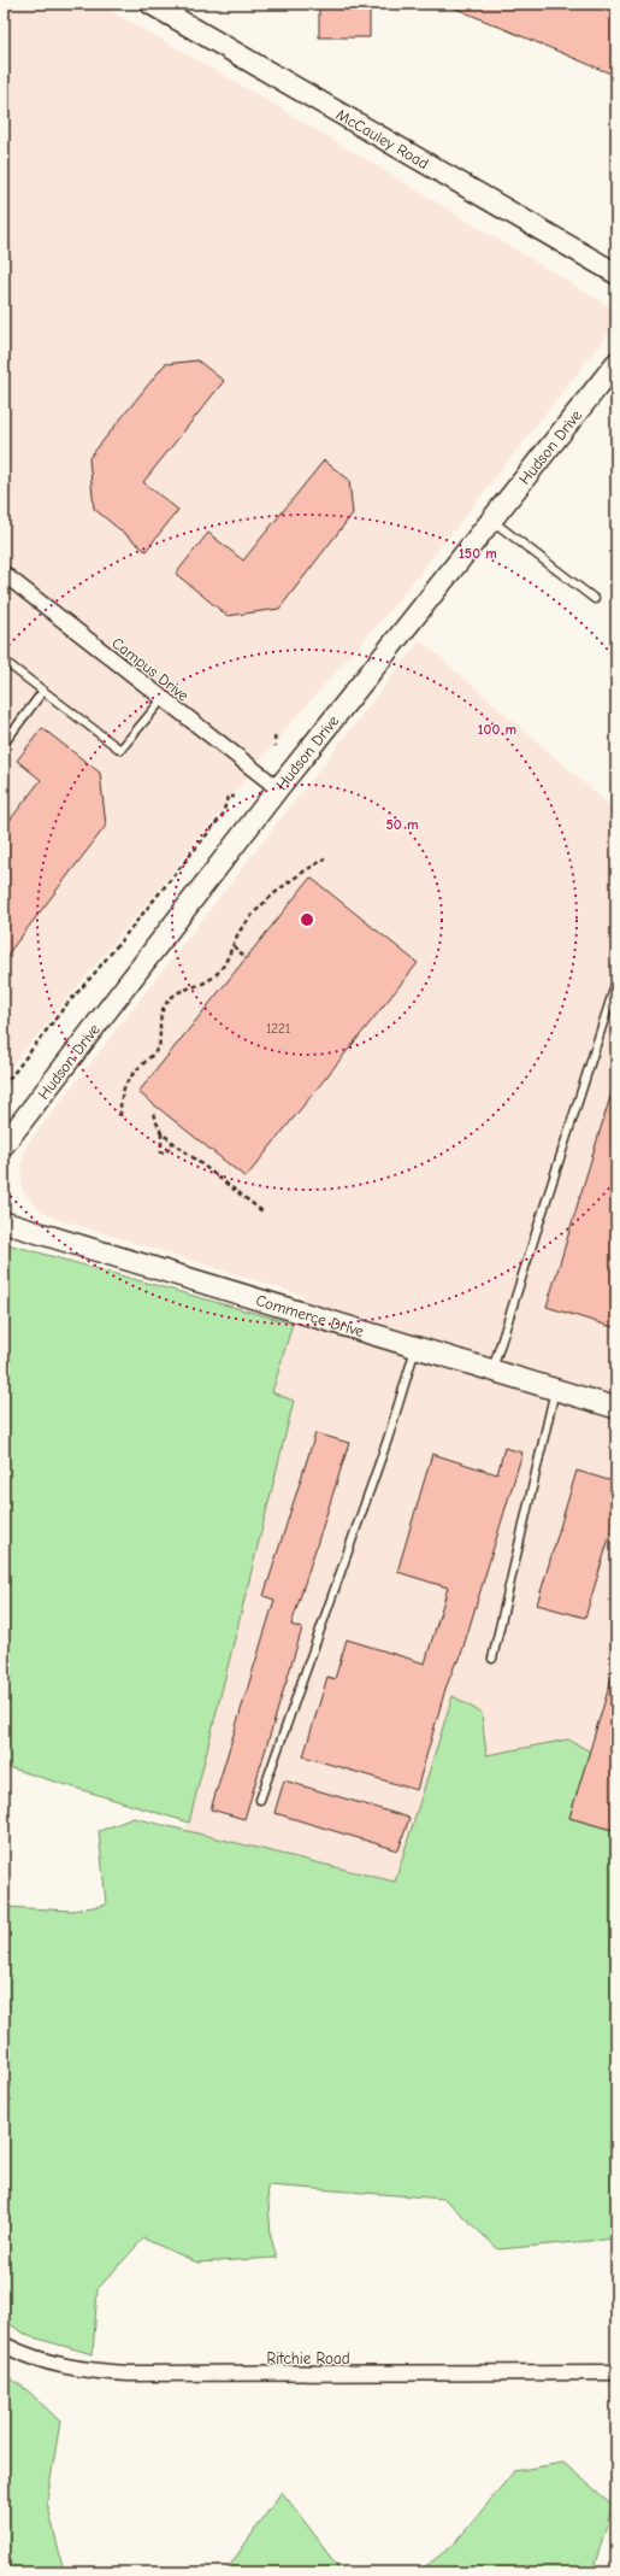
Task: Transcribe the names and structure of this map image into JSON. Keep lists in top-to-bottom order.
{
  "streets": {
    "street": [
      "McCauley Road",
      "Hudson Drive",
      "Campus Drive",
      "Commerce Drive",
      "Ritchie Road"
    ]
  },
  "crossings": [
    ["Hudson Drive", "Campus Drive"]
  ],
  "house_numbers": ["1221"],
  "rings": ["150 m", "100 m", "50 m"]
}
